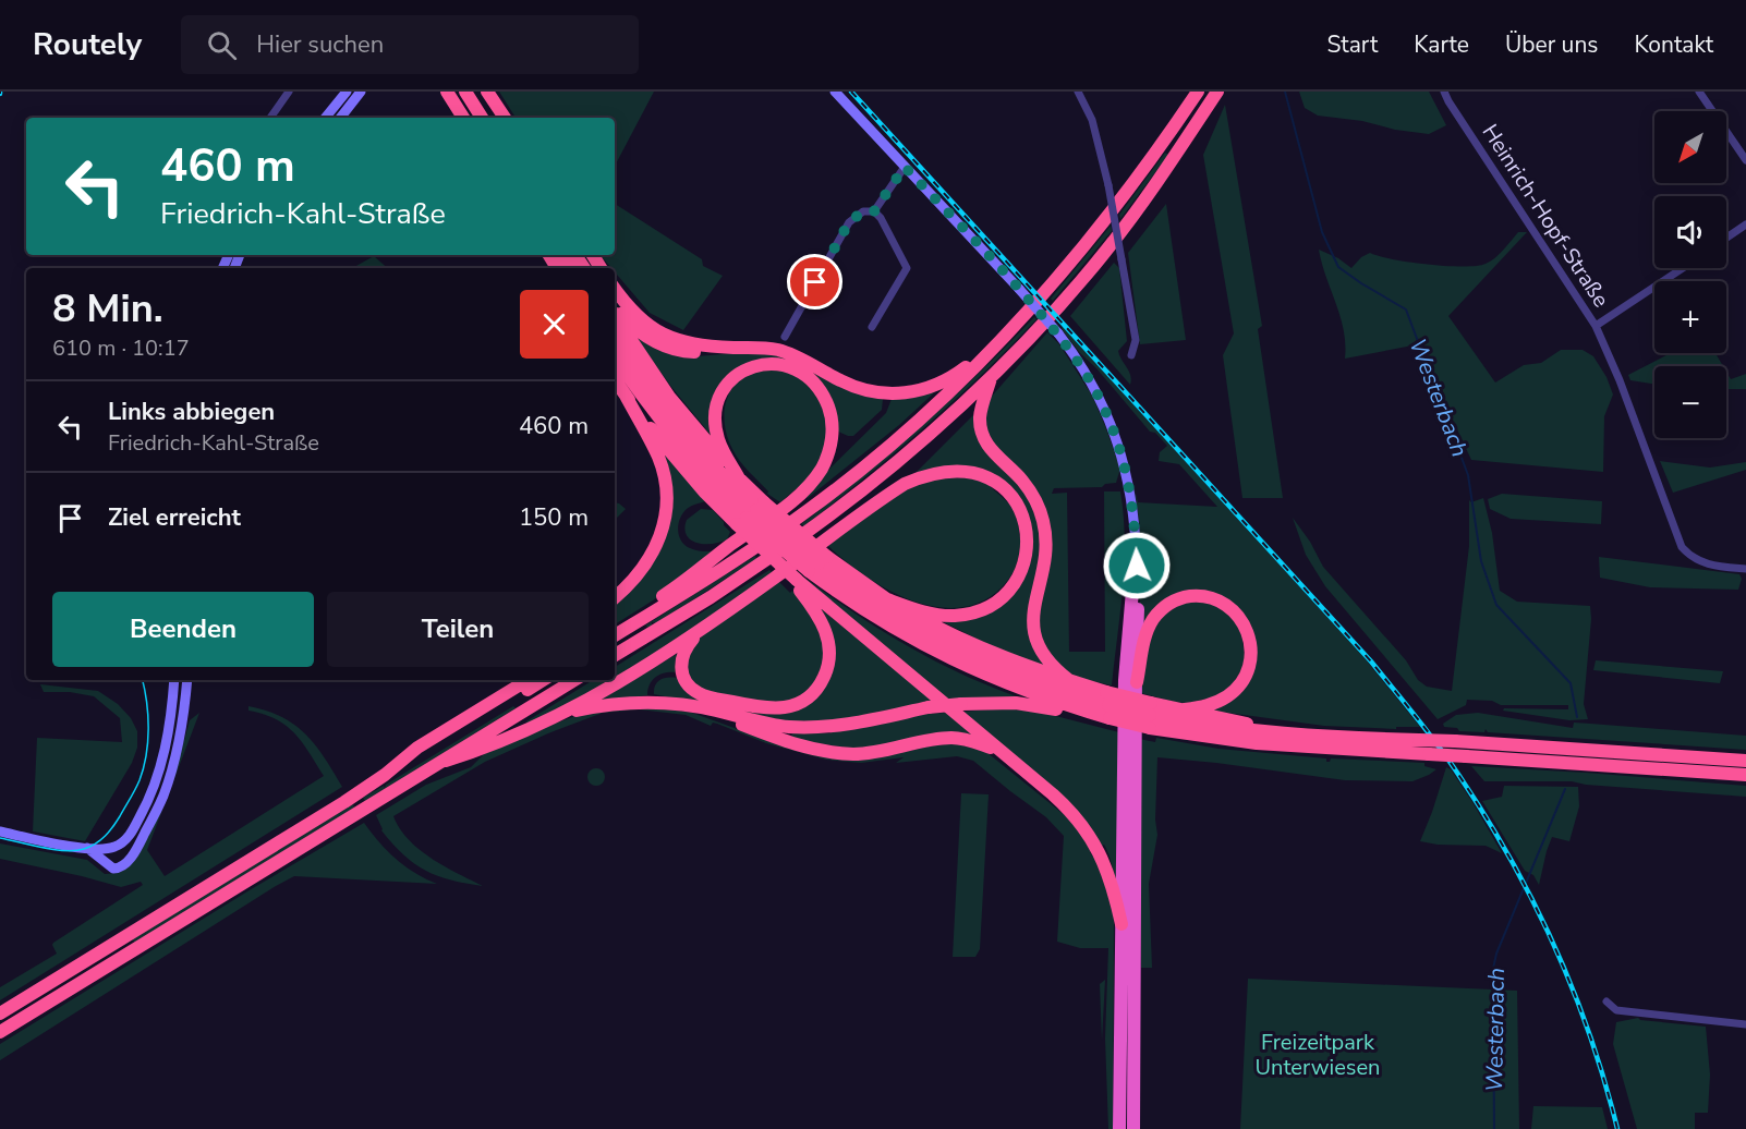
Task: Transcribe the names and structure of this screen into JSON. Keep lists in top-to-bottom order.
{
  "streets": {
    "street": ["Heinrich-Hopf-Straße"]
  },
  "water": ["Westerbach"],
  "parks": ["Freizeitpark Unterwiesen"],
  "north": "bottom left",
  "page": {
    "header": "Routely",
    "search": "Hier suchen",
    "nav": [
      "Start",
      "Karte",
      "Über uns",
      "Kontakt"
    ],
    "map_buttons": ["+", "−"],
    "turn": ["460 m", "Friedrich-Kahl-Straße"],
    "heading": ["8 Min.", "610 m · 10:17"],
    "list": [
      {
        "name": "Links abbiegen",
        "note": "Friedrich-Kahl-Straße",
        "value": "460 m"
      },
      {
        "name": "Ziel erreicht",
        "value": "150 m"
      }
    ],
    "buttons": ["Beenden", "Teilen"]
  }
}
